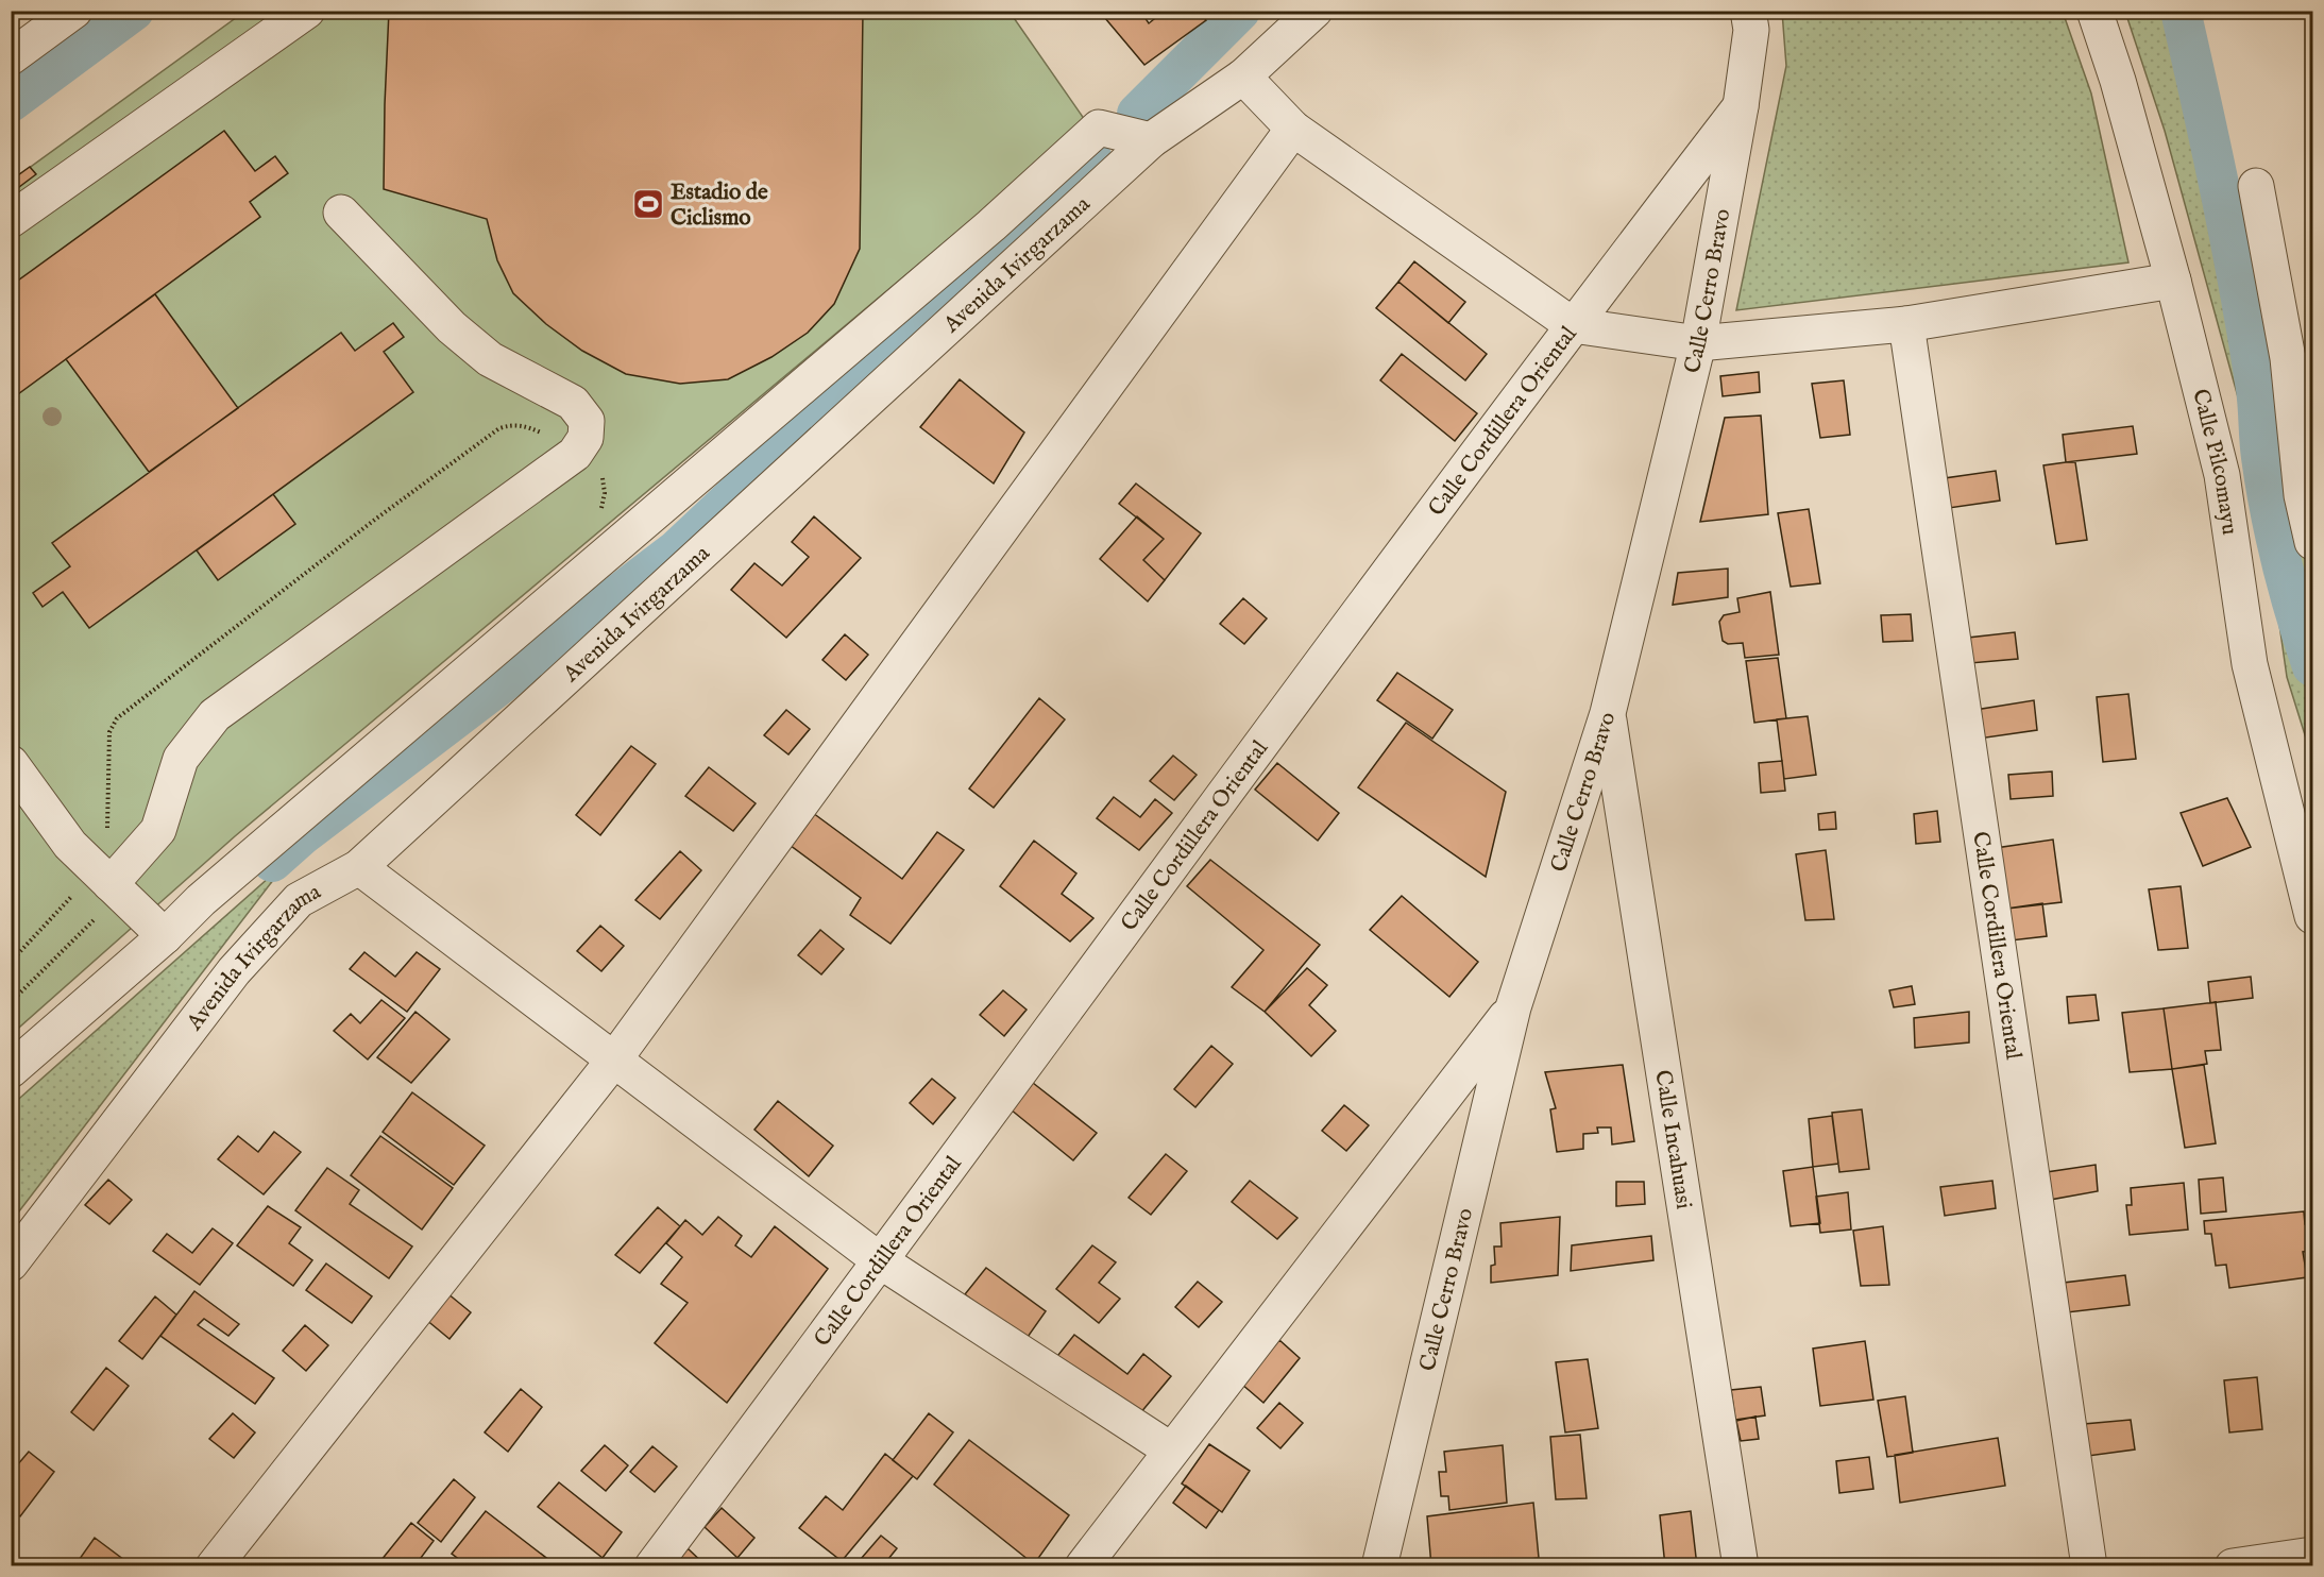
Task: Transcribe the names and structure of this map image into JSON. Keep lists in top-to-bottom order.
{
  "streets": {
    "street": [
      "Avenida Ivirgarzama",
      "Calle Cerro Bravo",
      "Calle Cordillera Oriental",
      "Calle Pilcomayu",
      "Calle Incahuasi"
    ]
  },
  "crossings": [
    ["Calle Cerro Bravo", "Calle Cordillera Oriental"],
    ["Calle Cerro Bravo", "Calle Incahuasi"]
  ],
  "places": {
    "sports": ["Estadio de Ciclismo"]
  }
}
